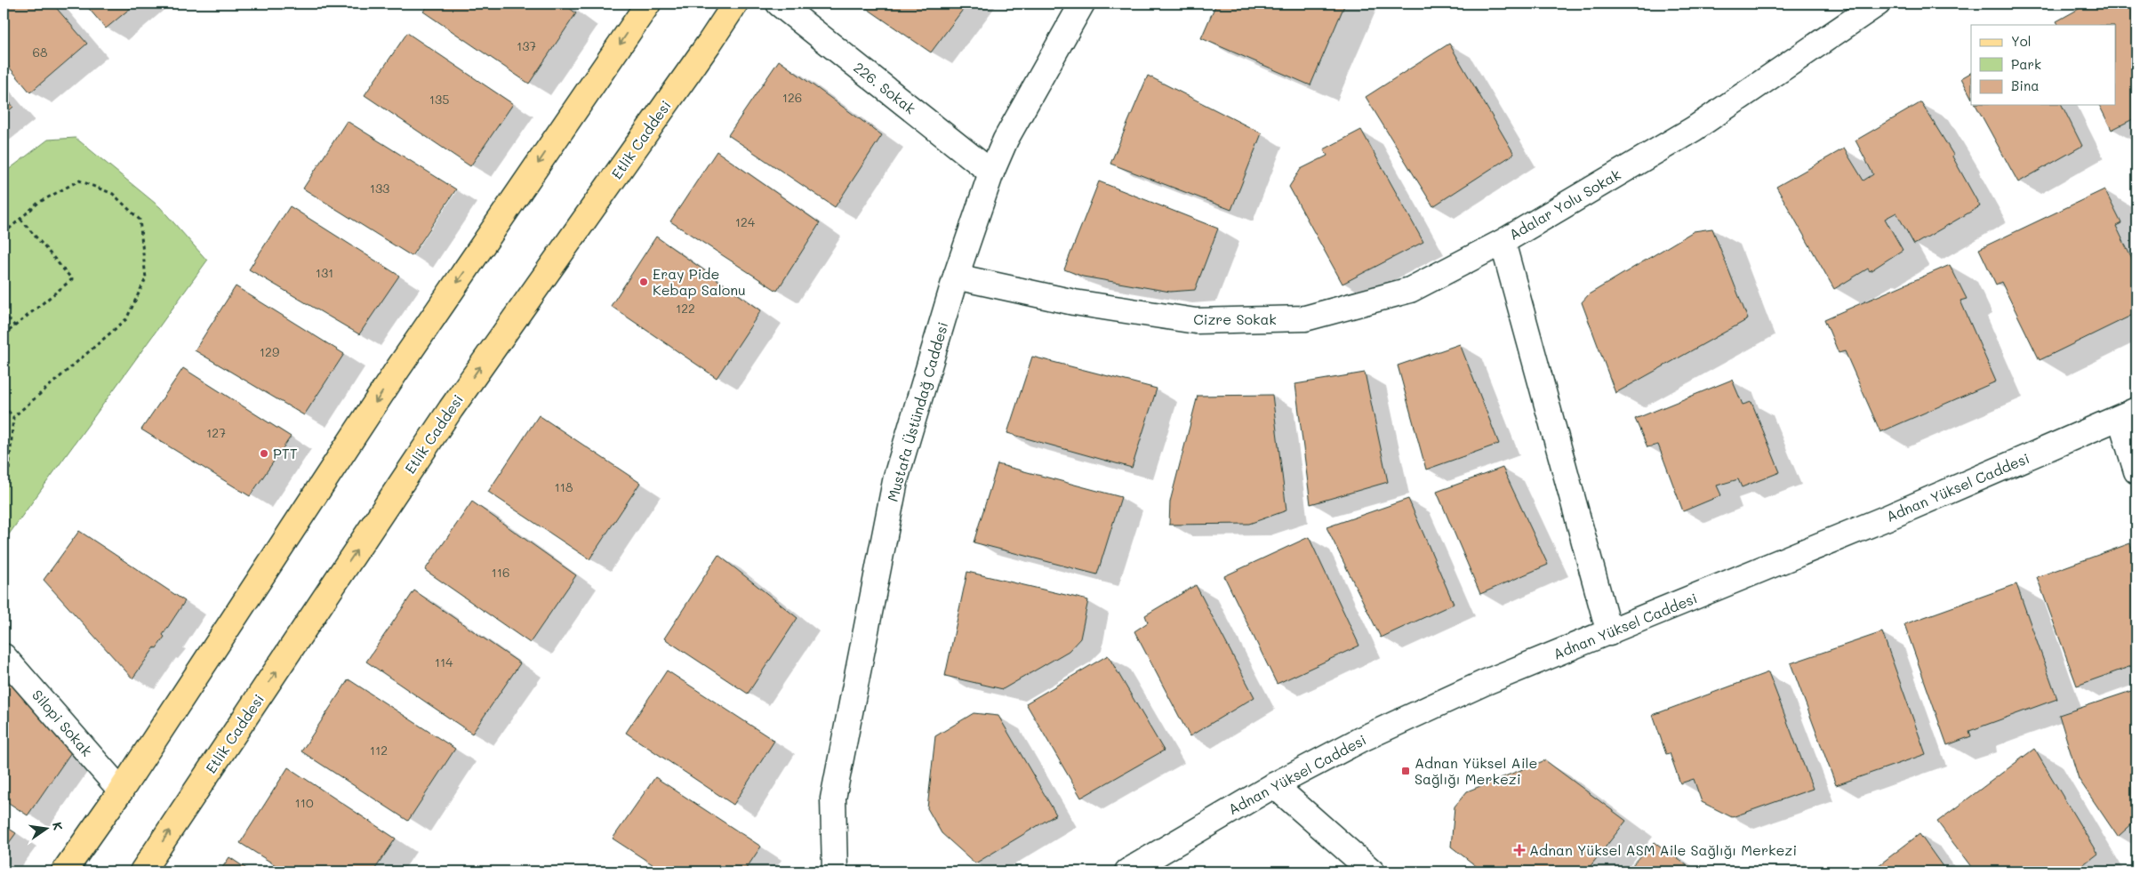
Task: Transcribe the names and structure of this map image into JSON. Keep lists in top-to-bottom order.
{
  "streets": {
    "main road": ["Etlik Caddesi"],
    "street": [
      "226. Sokak",
      "Adalar Yolu Sokak",
      "Cizre Sokak",
      "Mustafa Üstündağ Caddesi",
      "Adnan Yüksel Caddesi",
      "Silopi Sokak"
    ]
  },
  "crossings": [
    ["226. Sokak", "Mustafa Üstündağ Caddesi"],
    ["Adalar Yolu Sokak", "Cizre Sokak"],
    ["Adalar Yolu Sokak", "Adnan Yüksel Caddesi"],
    ["Cizre Sokak", "Mustafa Üstündağ Caddesi"]
  ],
  "places": {
    "other": ["Eray Pide Kebap Salonu", "PTT"],
    "transit": ["Adnan Yüksel Aile Sağlığı Merkezi"],
    "health": ["Adnan Yüksel ASM Aile Sağlığı Merkezi"]
  },
  "house_numbers": [
    "137",
    "68",
    "126",
    "135",
    "133",
    "124",
    "131",
    "122",
    "129",
    "127",
    "118",
    "116",
    "114",
    "112",
    "110"
  ],
  "legend": ["Yol", "Park", "Bina"],
  "north": "right"
}
